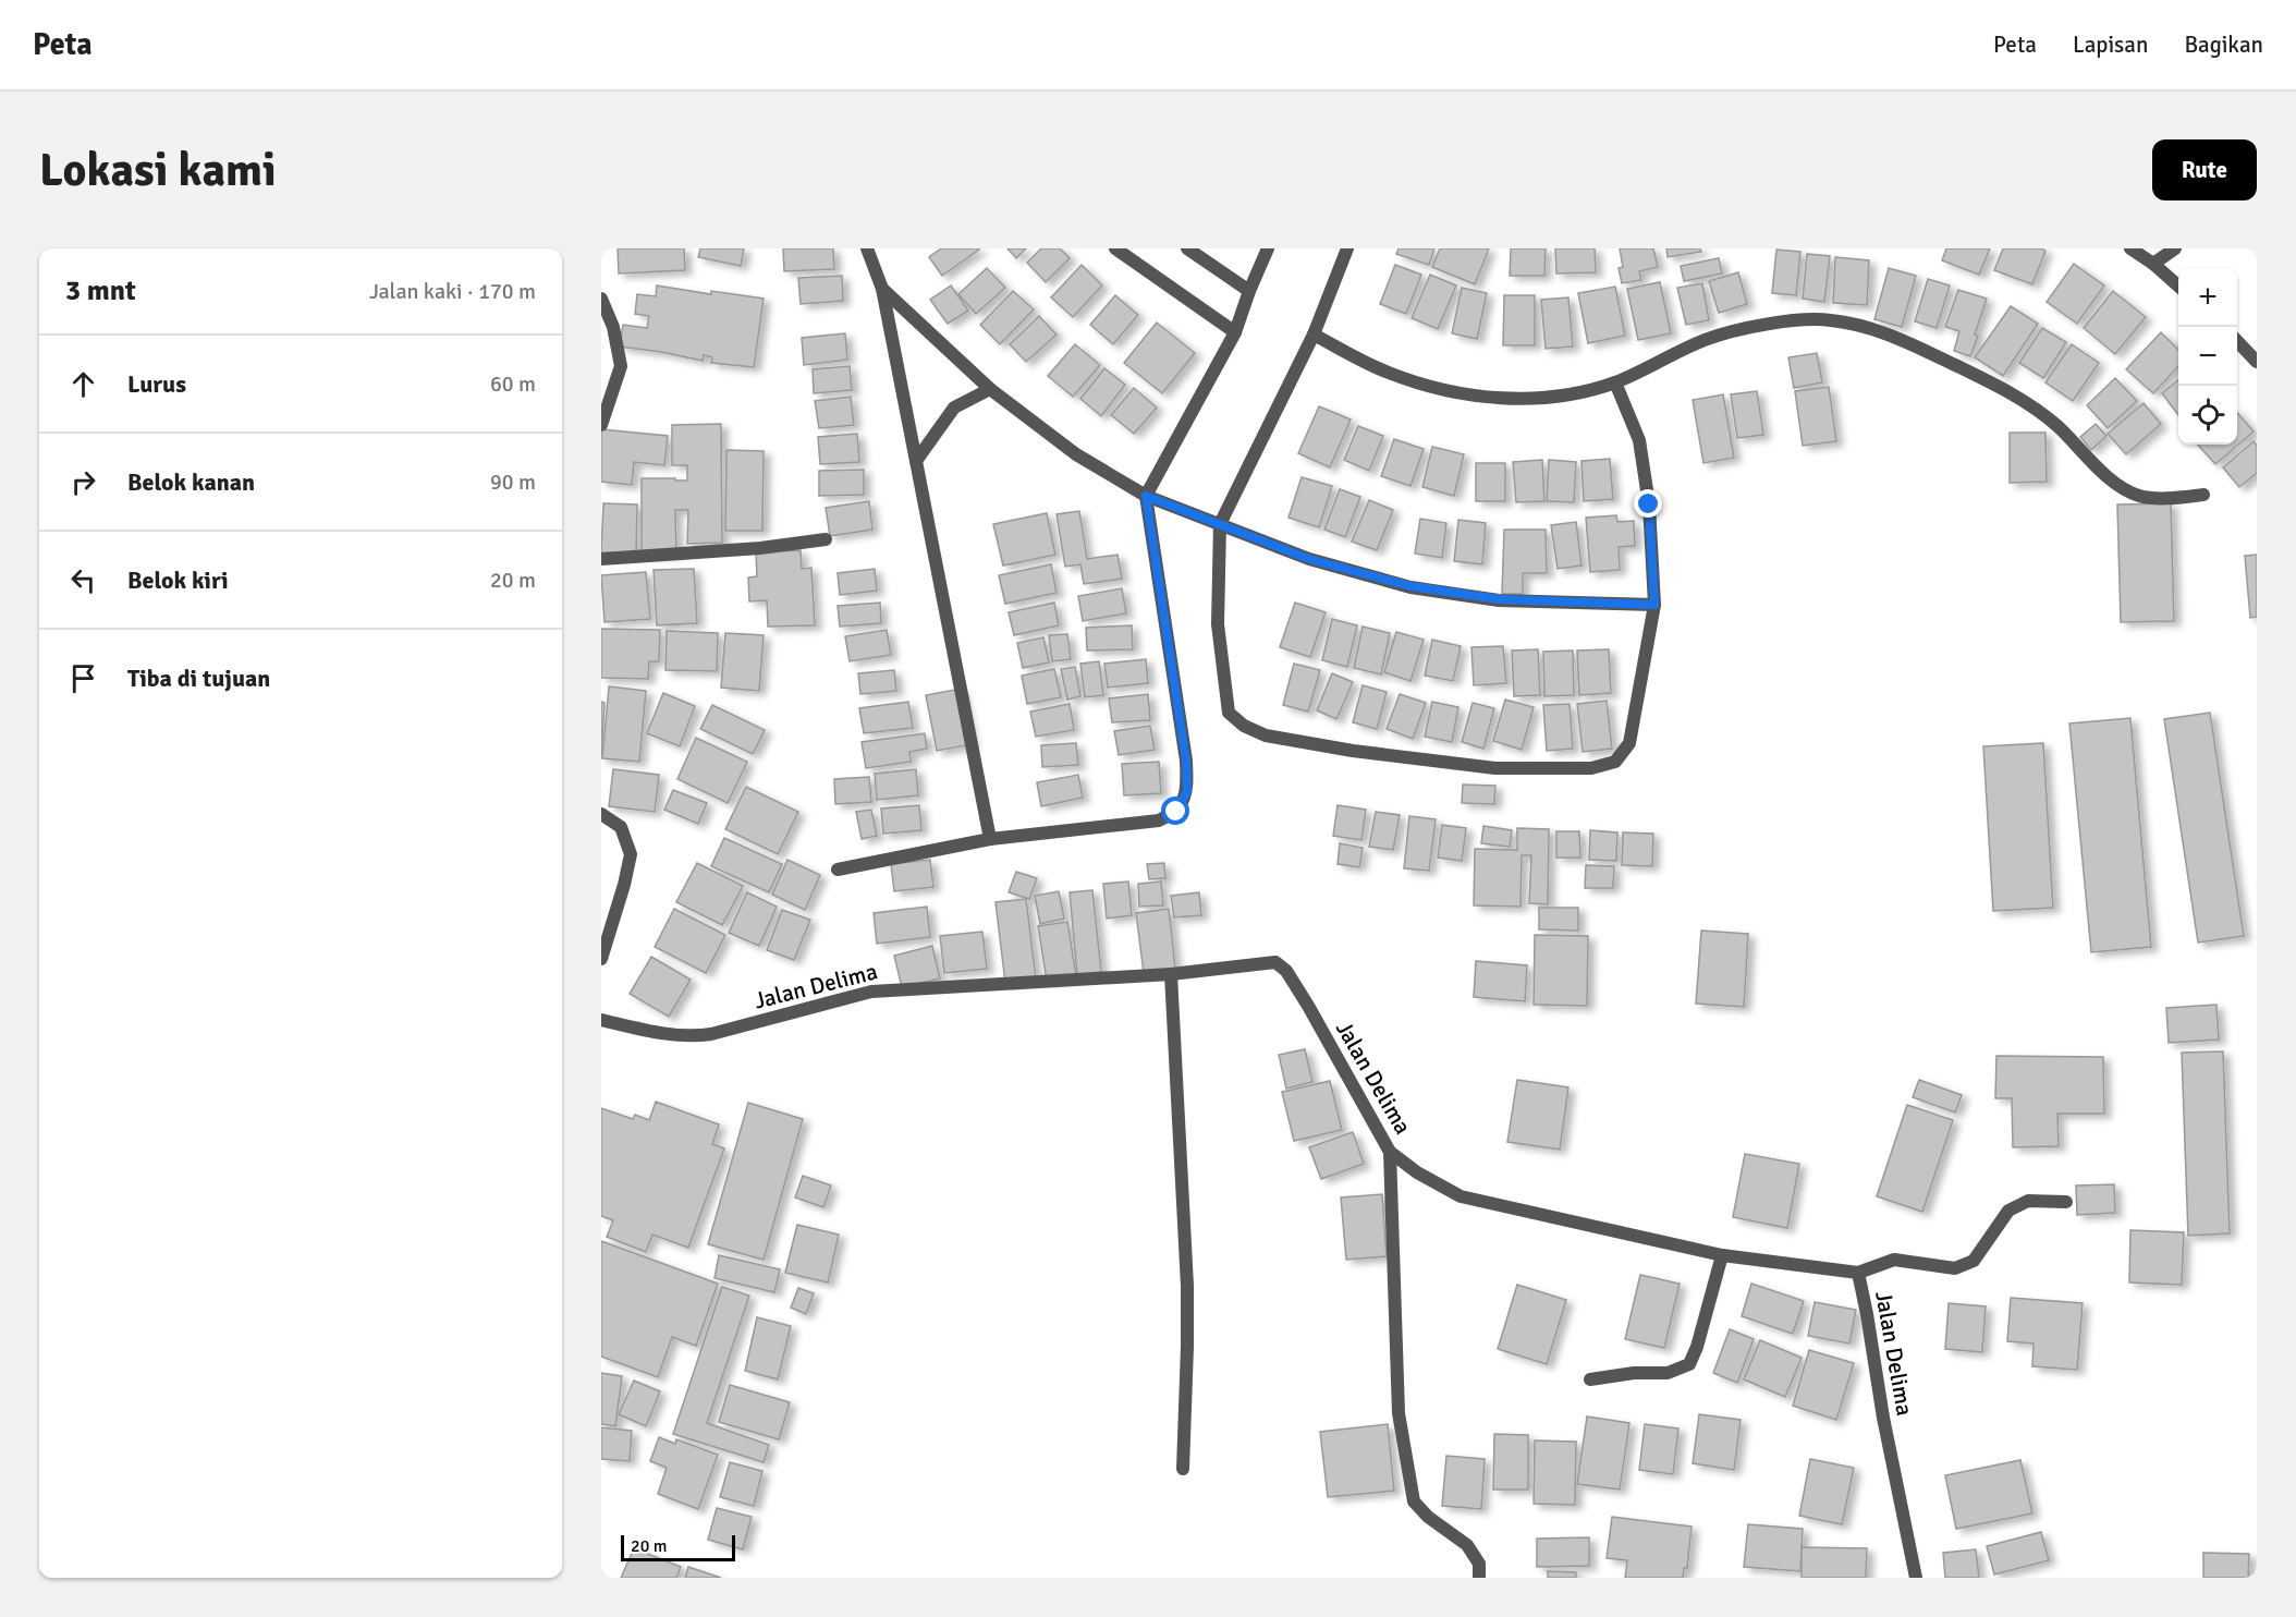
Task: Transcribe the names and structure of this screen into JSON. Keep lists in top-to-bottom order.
{
  "streets": {
    "street": ["Jalan Delima"]
  },
  "scale_bar": "20 m",
  "page": {
    "header": "Peta",
    "nav": ["Peta", "Lapisan", "Bagikan"],
    "buttons": "Rute",
    "title": "Lokasi kami",
    "heading": ["3 mnt", "Jalan kaki · 170 m"],
    "map_buttons": ["+", "−"],
    "list": [
      ["Lurus", "60 m"],
      ["Belok kanan", "90 m"],
      ["Belok kiri", "20 m"],
      "Tiba di tujuan"
    ],
    "scale": "20 m"
  }
}
